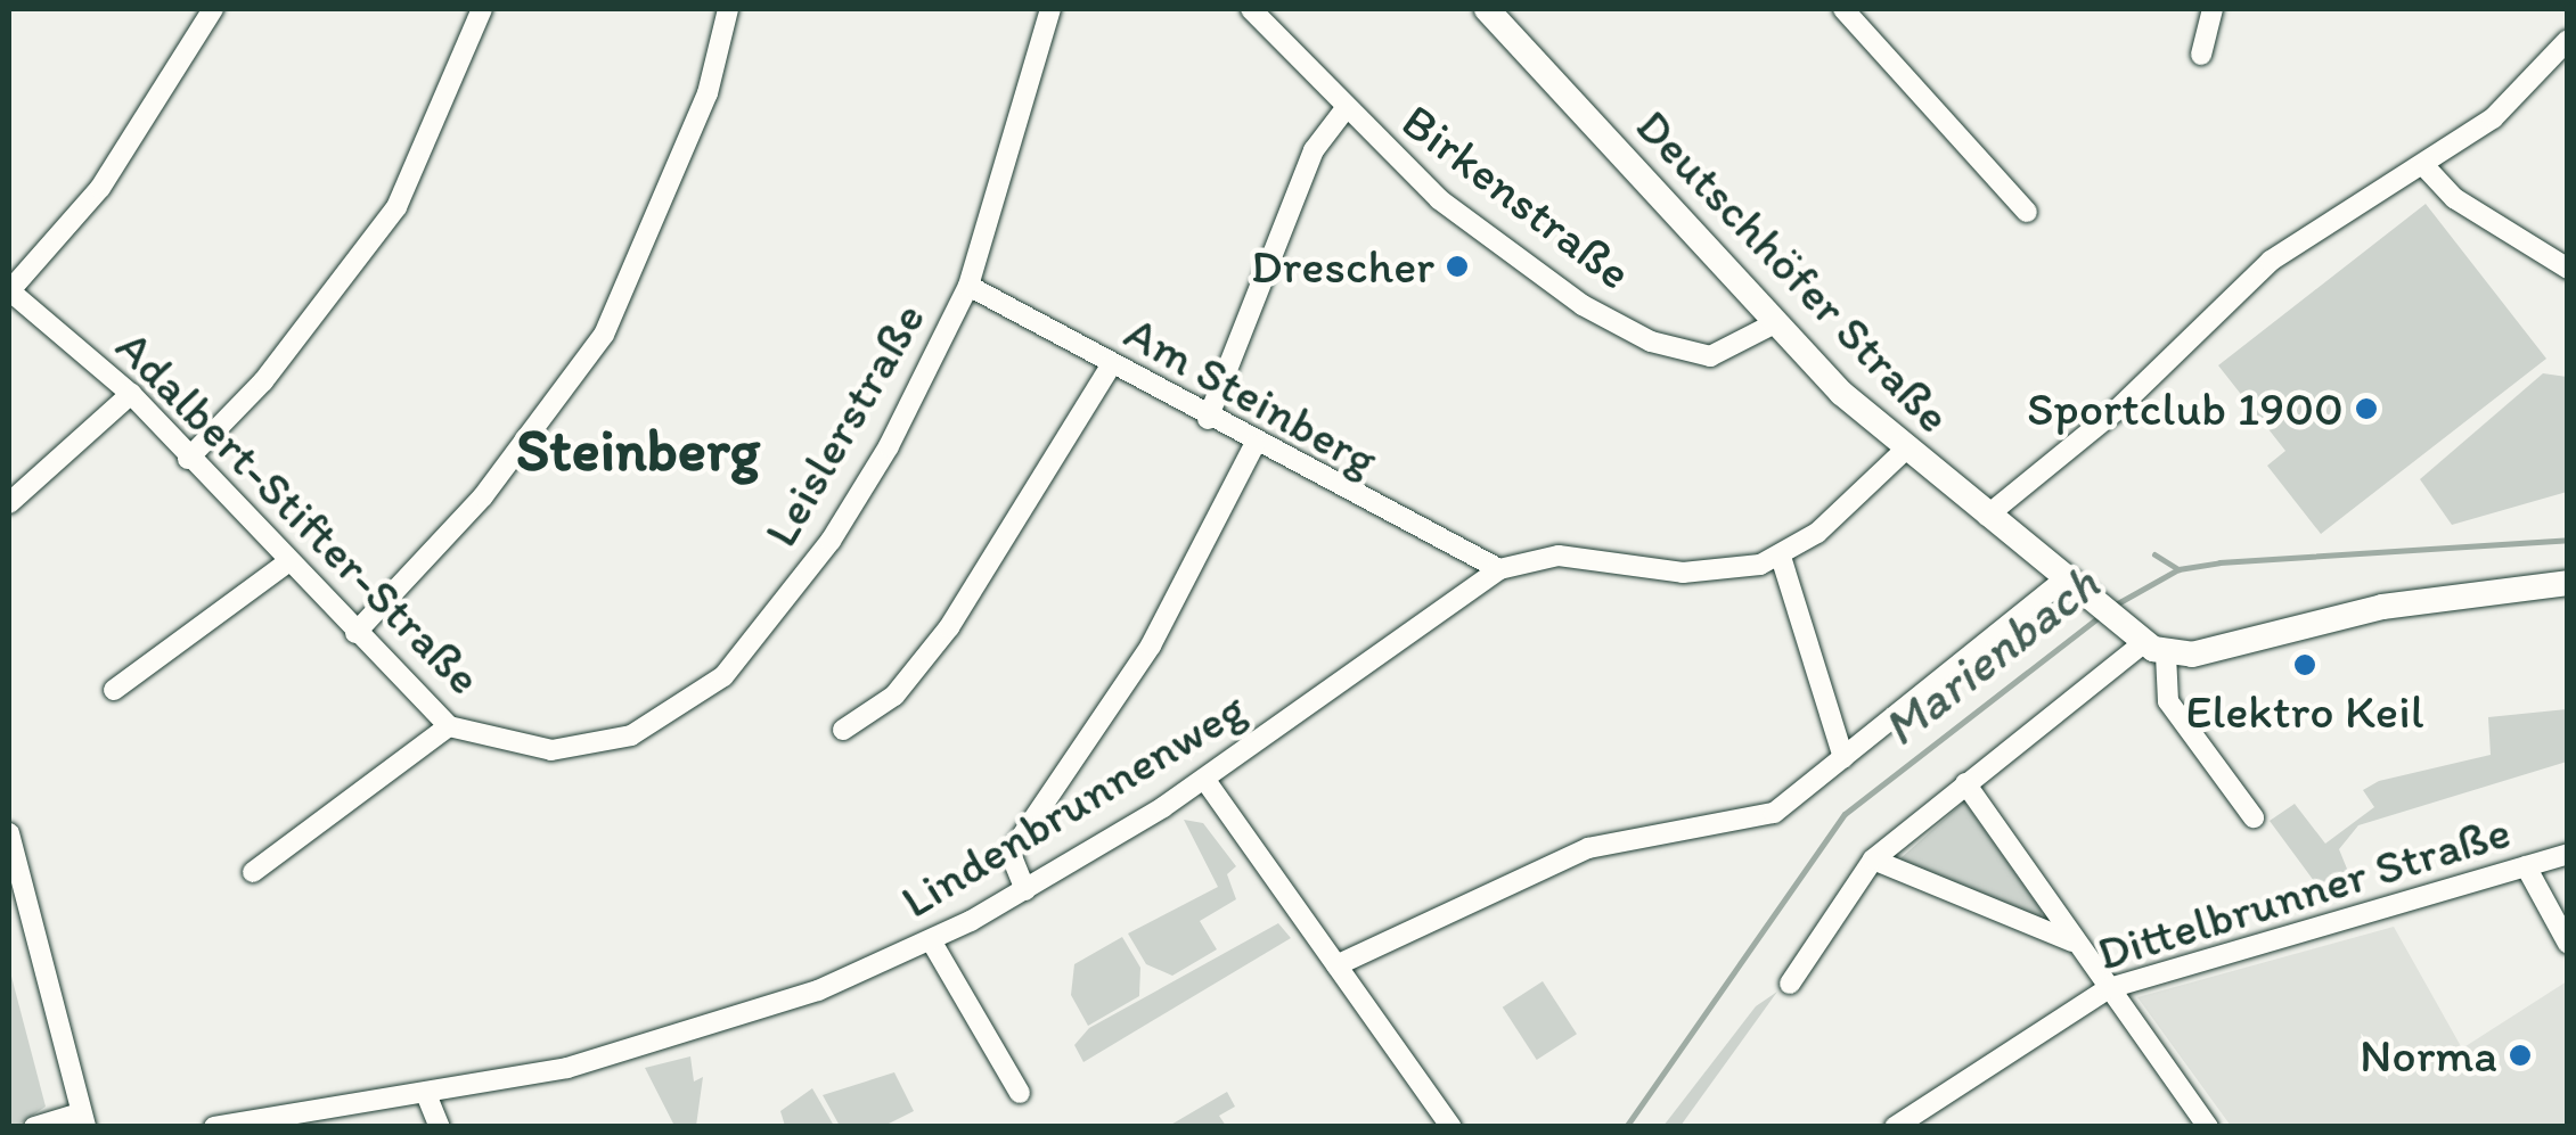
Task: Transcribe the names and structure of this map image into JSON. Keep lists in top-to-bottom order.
{
  "streets": {
    "main road": ["Deutschhöfer Straße"],
    "street": [
      "Birkenstraße",
      "Am Steinberg",
      "Leislerstraße",
      "Adalbert-Stifter-Straße",
      "Lindenbrunnenweg",
      "Dittelbrunner Straße"
    ]
  },
  "crossings": [
    ["Birkenstraße", "Deutschhöfer Straße"],
    ["Deutschhöfer Straße", "Lindenbrunnenweg"],
    ["Am Steinberg", "Leislerstraße"],
    ["Am Steinberg", "Lindenbrunnenweg"],
    ["Leislerstraße", "Adalbert-Stifter-Straße"]
  ],
  "districts": ["Steinberg"],
  "water": ["Marienbach"],
  "places": [
    "Drescher",
    "Sportclub 1900",
    "Elektro Keil",
    "Norma"
  ]
}
